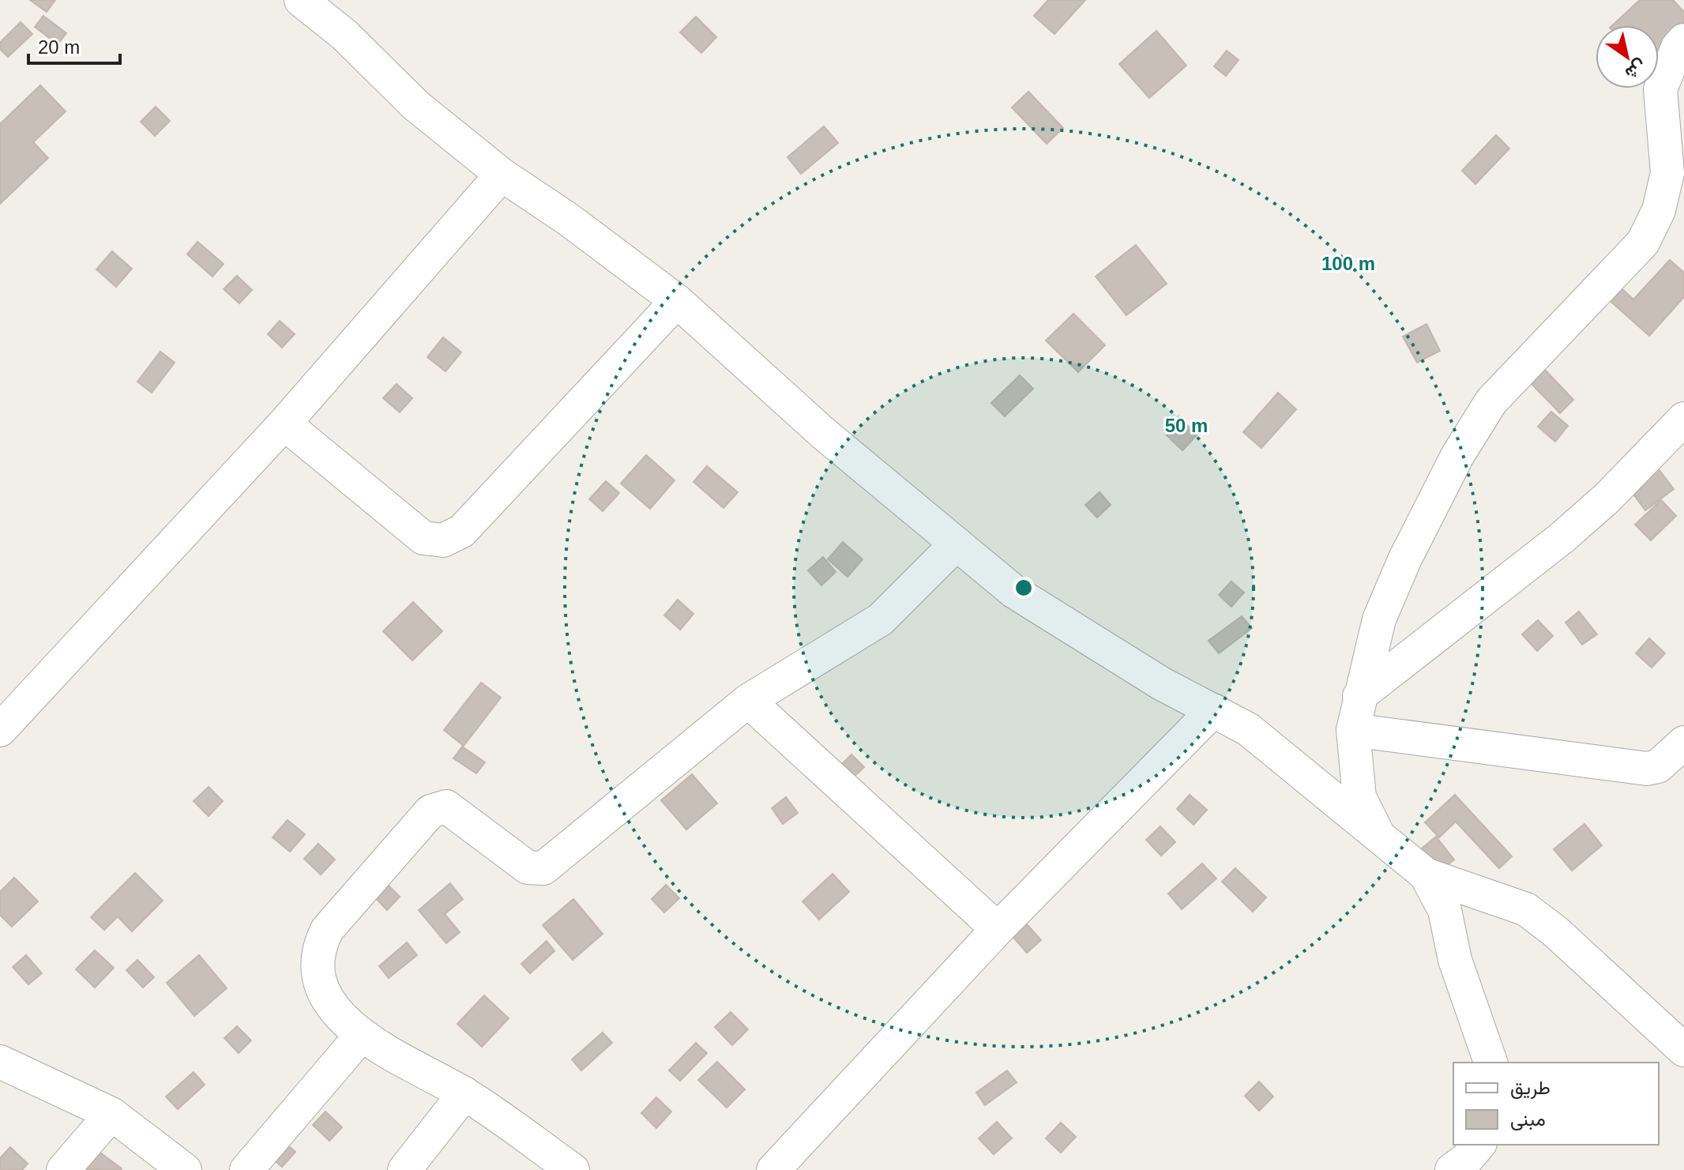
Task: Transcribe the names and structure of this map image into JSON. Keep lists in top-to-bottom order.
{
  "legend": ["طريق", "مبنى"],
  "scale_bar": "20 m",
  "north": "bottom right",
  "rings": ["100 m", "50 m"]
}
